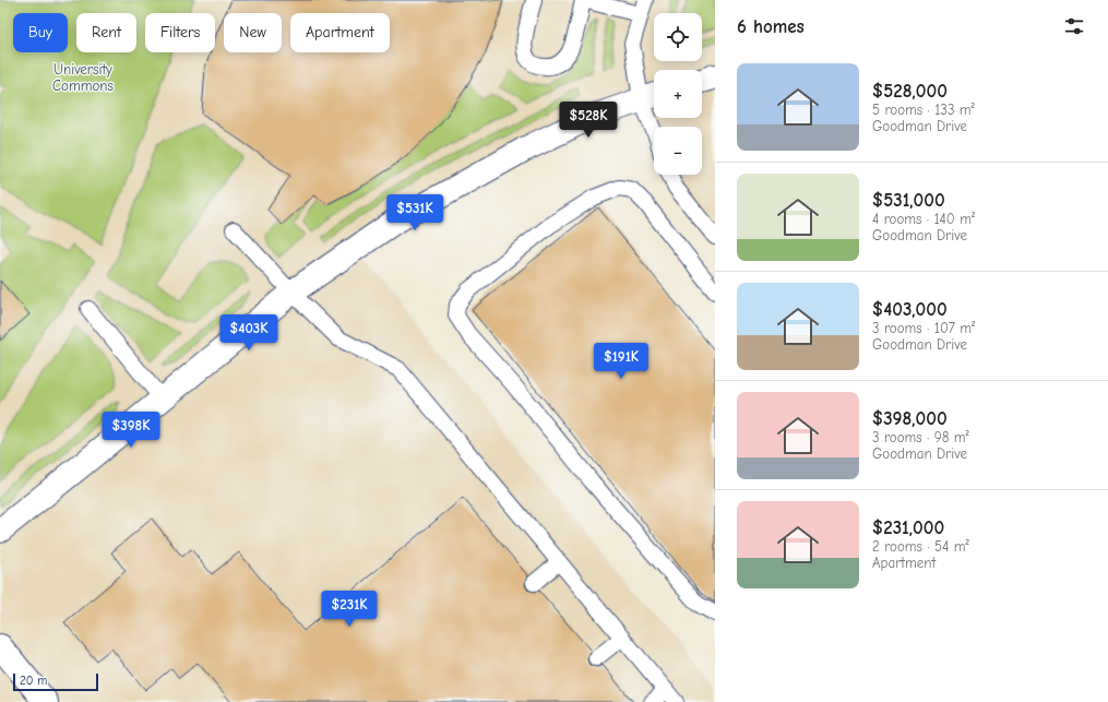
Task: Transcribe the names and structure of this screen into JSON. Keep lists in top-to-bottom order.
{
  "parks": ["University Commons"],
  "scale_bar": "20 m",
  "page": {
    "heading": "6 homes",
    "map_buttons": ["+", "−"],
    "chip": [
      "Buy",
      "Rent",
      "Filters",
      "New",
      "Apartment"
    ],
    "list": [
      {
        "name": "$528,000",
        "note": "5 rooms · 133 m² · Goodman Drive"
      },
      {
        "name": "$531,000",
        "note": "4 rooms · 140 m² · Goodman Drive"
      },
      {
        "name": "$403,000",
        "note": "3 rooms · 107 m² · Goodman Drive"
      },
      {
        "name": "$398,000",
        "note": "3 rooms · 98 m² · Goodman Drive"
      },
      {
        "name": "$231,000",
        "note": "2 rooms · 54 m² · Apartment"
      }
    ],
    "price": [
      "$528K",
      "$531K",
      "$403K",
      "$191K",
      "$398K",
      "$231K"
    ],
    "scale": "20 m"
  }
}
